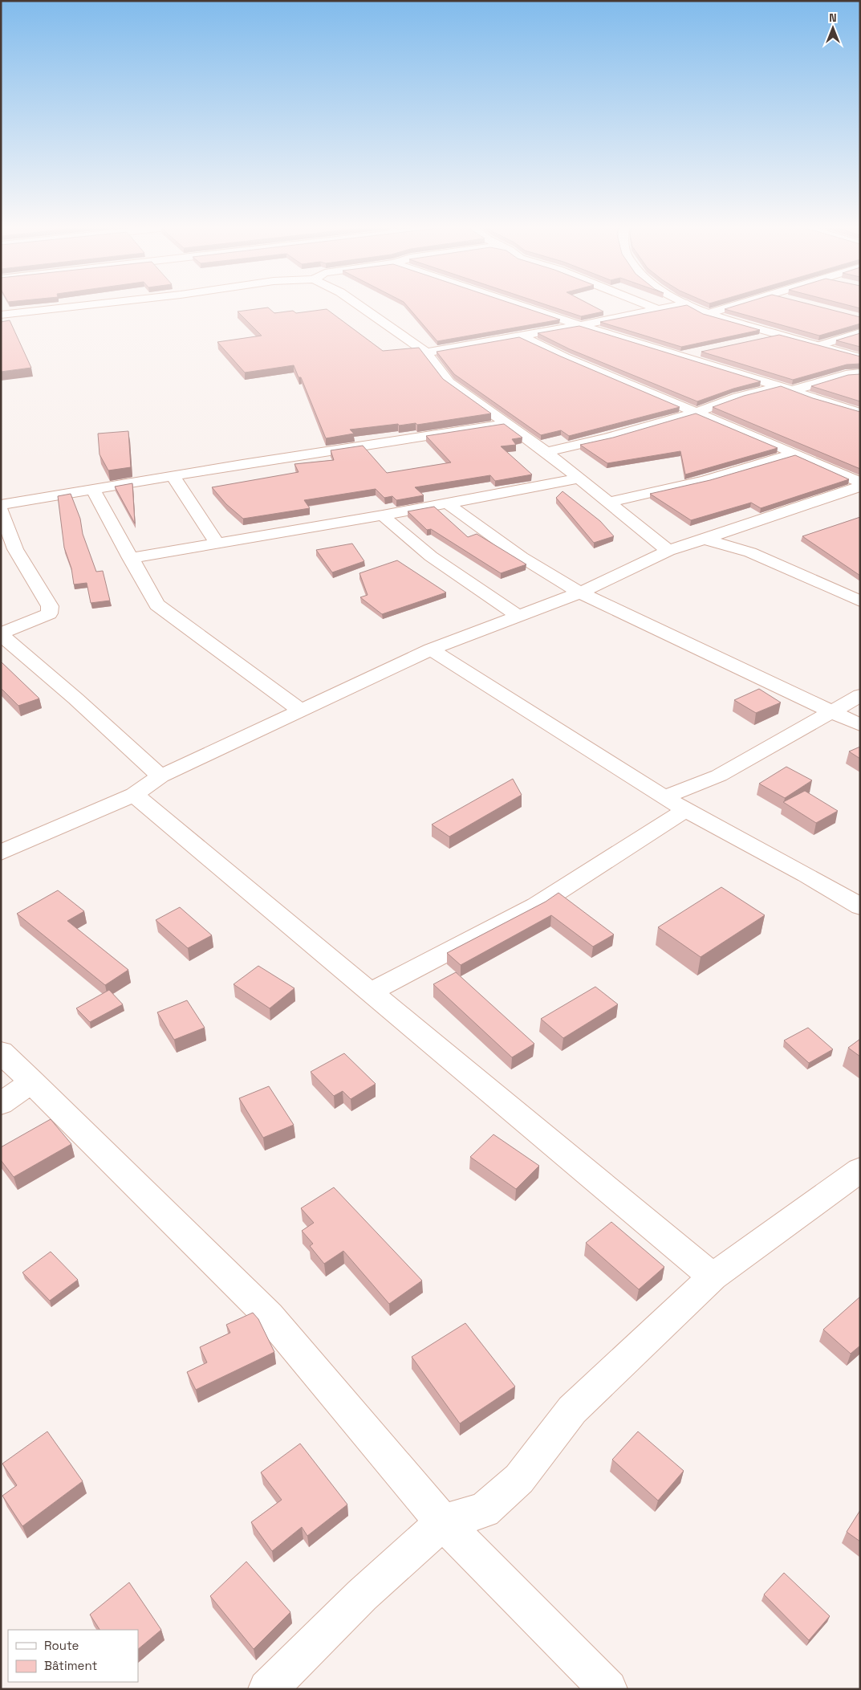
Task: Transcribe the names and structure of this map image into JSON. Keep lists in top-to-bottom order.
{
  "legend": ["Route", "Bâtiment"],
  "north": "top"
}
